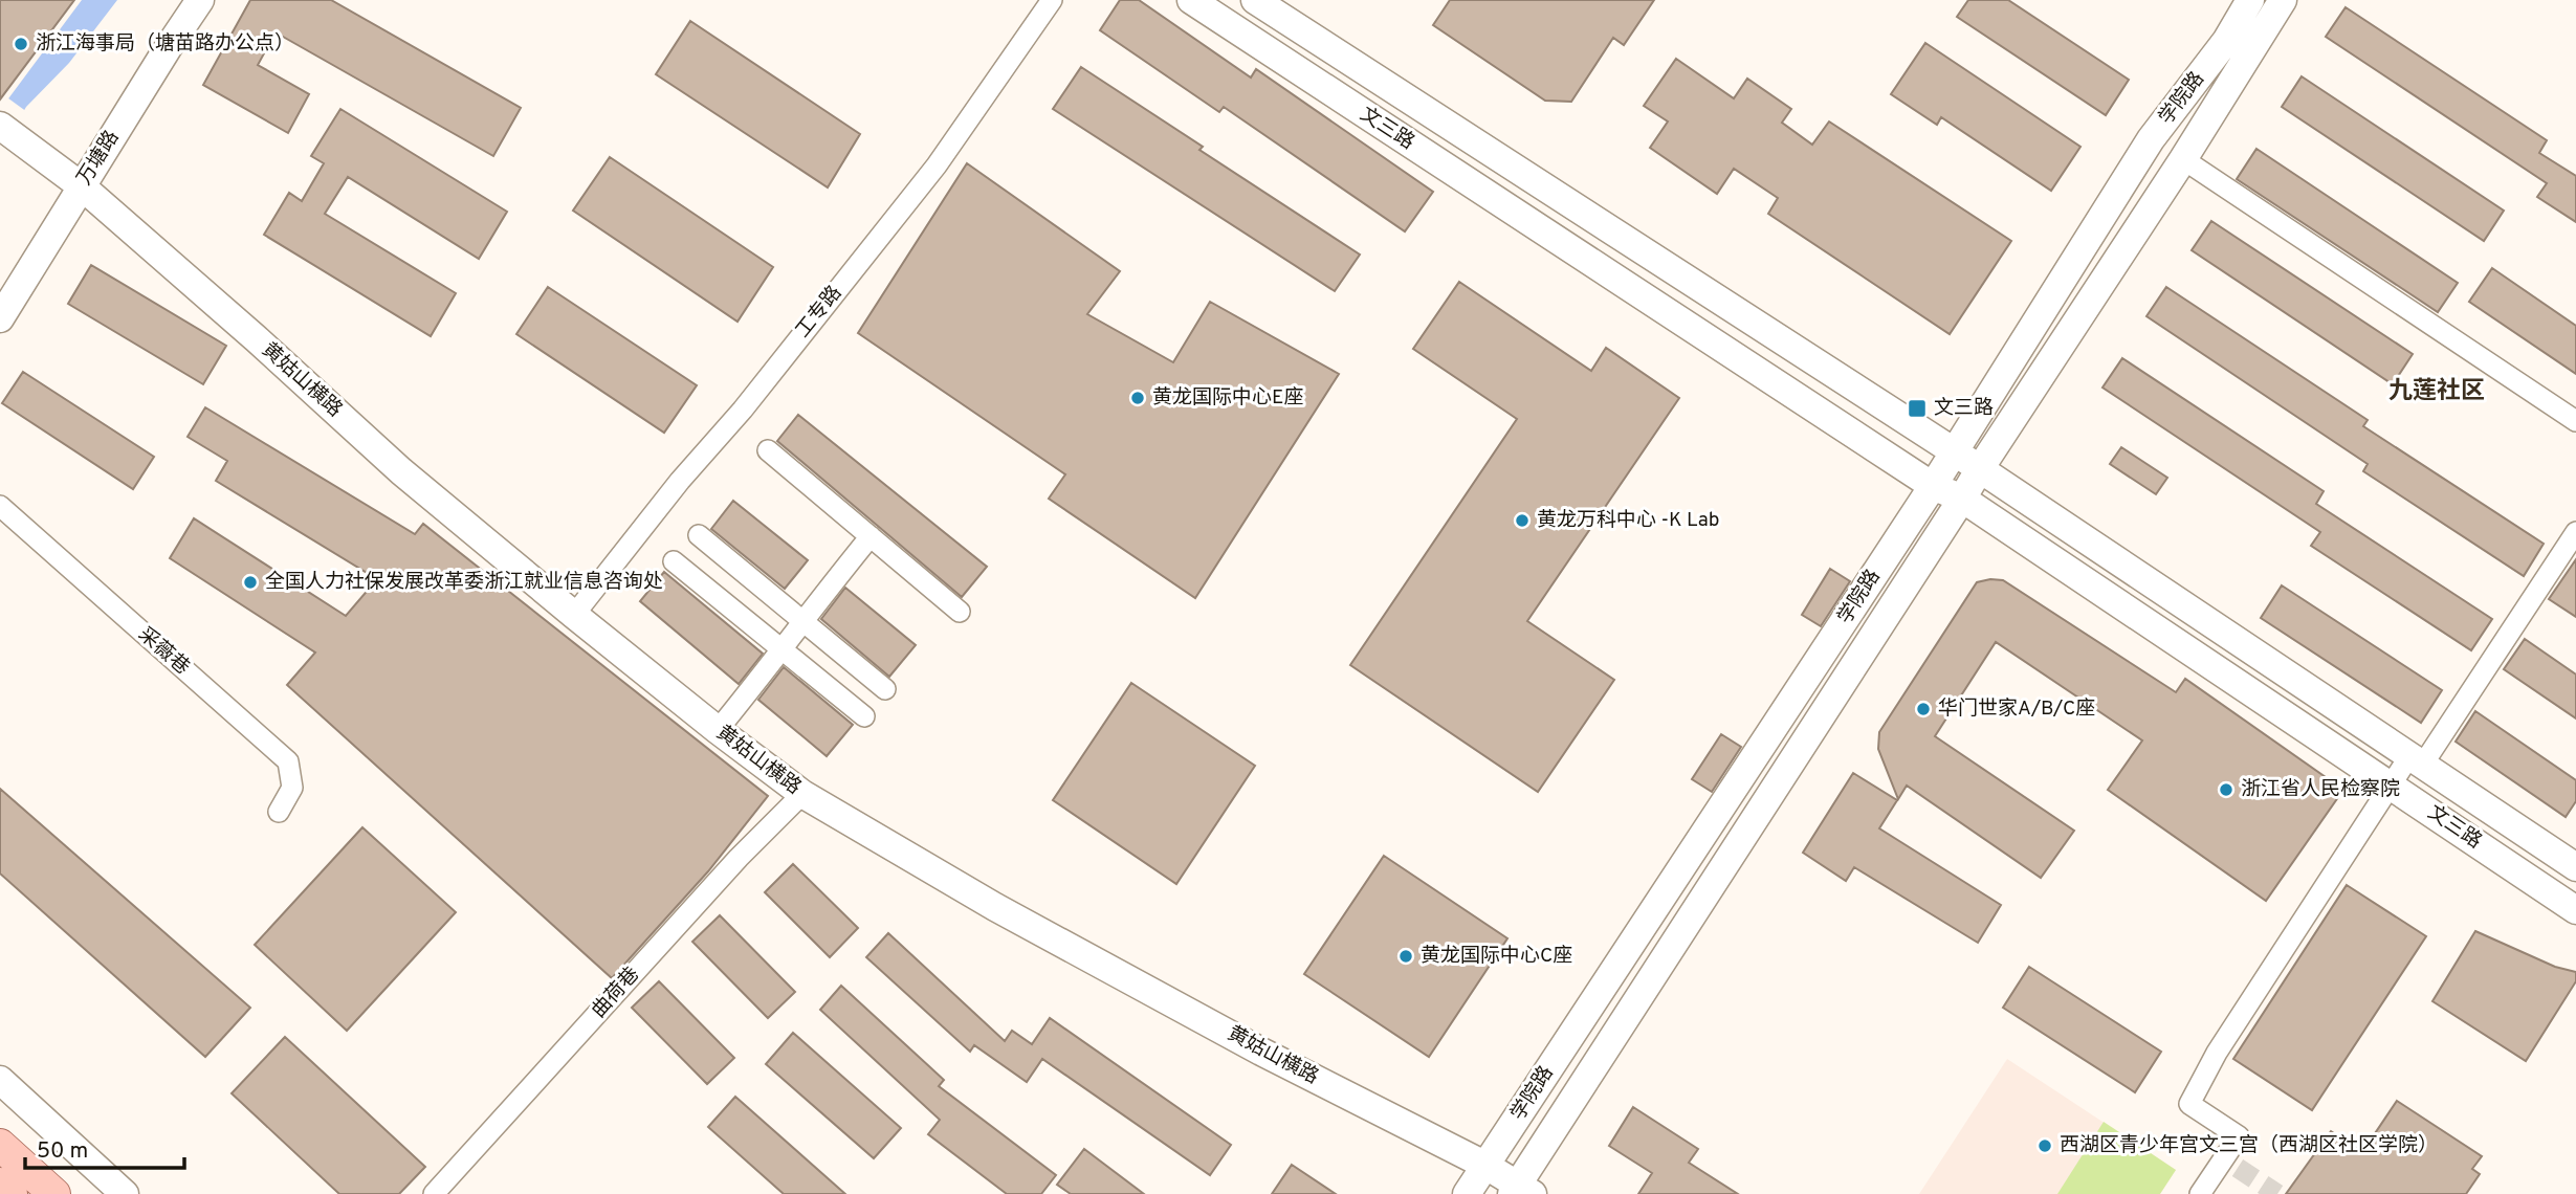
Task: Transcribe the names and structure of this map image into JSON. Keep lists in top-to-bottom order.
{
  "streets": {
    "main road": [
      "学院路",
      "文三路",
      "万塘路",
      "黄姑山横路"
    ],
    "street": ["工专路", "采薇巷", "曲荷巷"]
  },
  "crossings": [
    ["学院路", "文三路"],
    ["学院路", "黄姑山横路"],
    ["万塘路", "黄姑山横路"],
    ["工专路", "黄姑山横路"],
    ["黄姑山横路", "曲荷巷"]
  ],
  "districts": ["九莲社区"],
  "places": {
    "other": [
      "浙江海事局（塘苗路办公点）",
      "黄龙国际中心E座",
      "黄龙万科中心 -K Lab",
      "全国人力社保发展改革委浙江就业信息咨询处",
      "华门世家A/B/C座",
      "浙江省人民检察院",
      "黄龙国际中心C座",
      "西湖区青少年宫文三宫（西湖区社区学院）"
    ],
    "transit": ["文三路"]
  },
  "scale_bar": "50 m"
}
